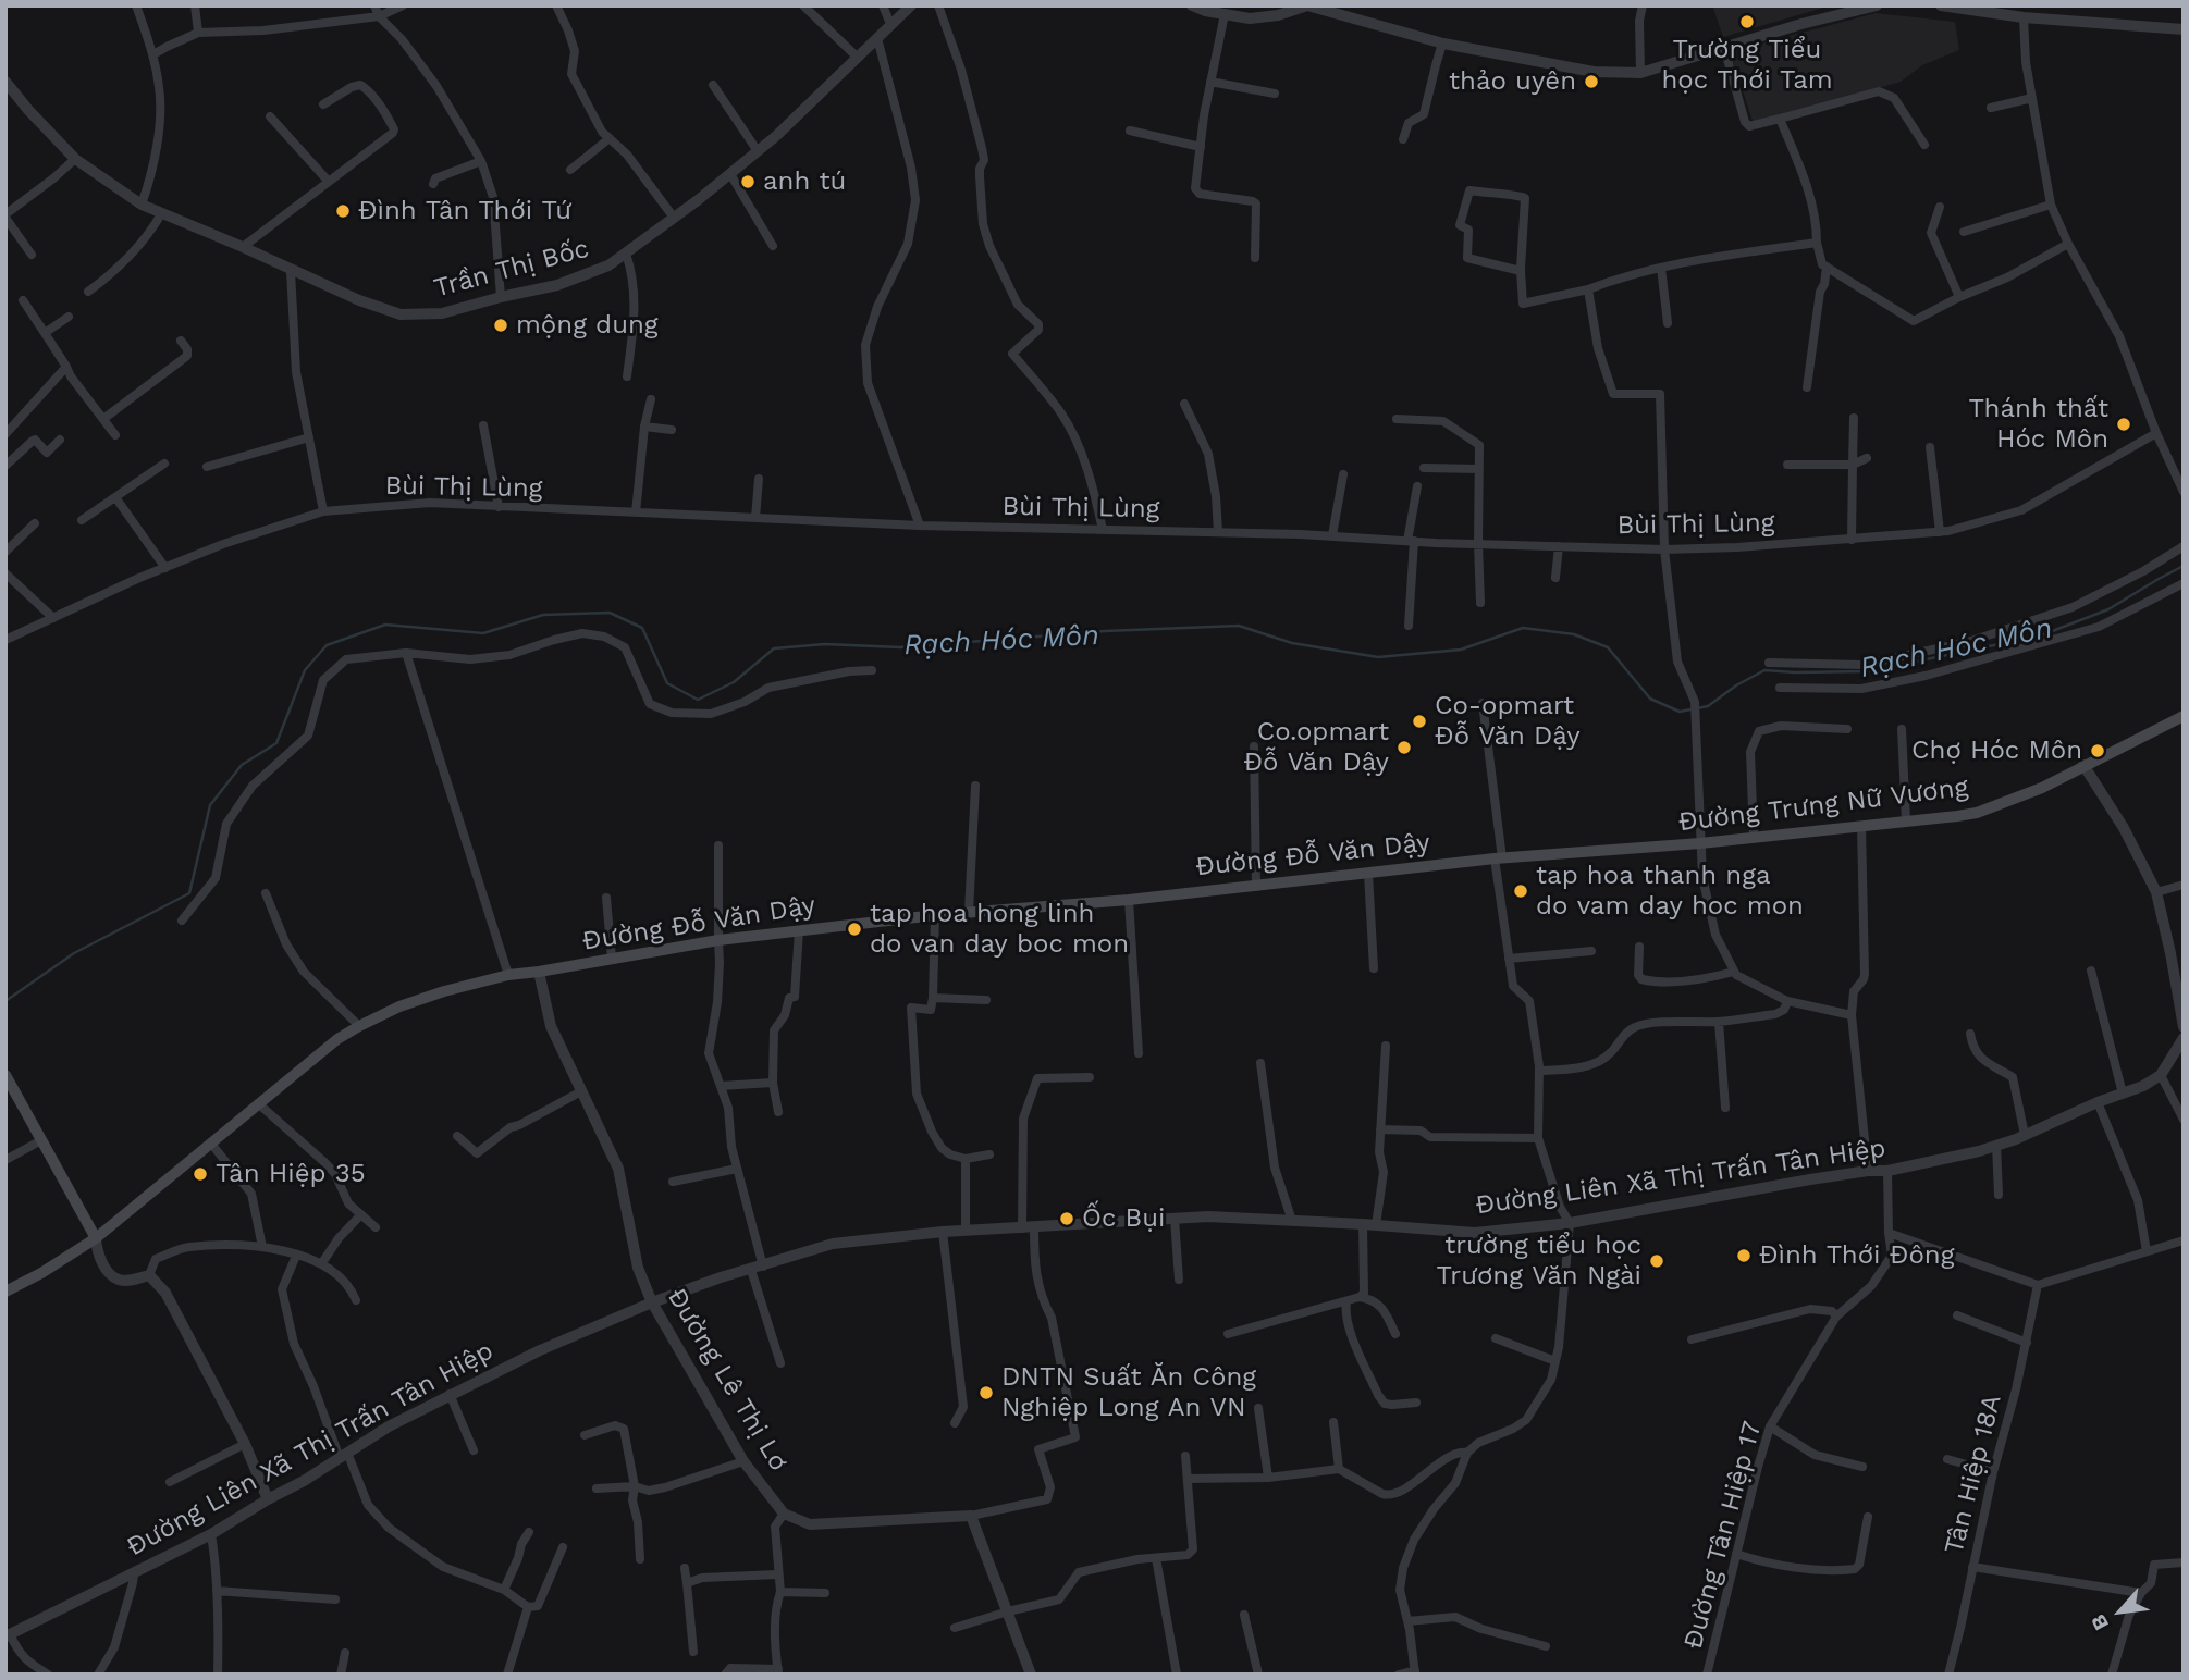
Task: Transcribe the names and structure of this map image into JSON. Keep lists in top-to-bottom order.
{
  "streets": {
    "main road": ["Đường Trưng Nữ Vương", "Đường Đỗ Văn Dậy"],
    "street": [
      "Trần Thị Bốc",
      "Bùi Thị Lùng",
      "Đường Liên Xã Thị Trấn Tân Hiệp",
      "Đường Lê Thị Lơ",
      "Tân Hiệp 18A",
      "Đường Tân Hiệp 17"
    ]
  },
  "crossings": [
    ["Đường Trưng Nữ Vương", "Đường Đỗ Văn Dậy"],
    ["Đường Đỗ Văn Dậy", "Đường Lê Thị Lơ"],
    ["Đường Liên Xã Thị Trấn Tân Hiệp", "Đường Lê Thị Lơ"],
    ["Đường Liên Xã Thị Trấn Tân Hiệp", "Đường Tân Hiệp 17"]
  ],
  "water": ["Rạch Hóc Môn"],
  "places": [
    "Trường Tiểu học Thới Tam",
    "thảo uyên",
    "anh tú",
    "Đình Tân Thới Tứ",
    "mộng dung",
    "Thánh thất Hóc Môn",
    "Co-opmart Đỗ Văn Dậy",
    "Co.opmart Đỗ Văn Dậy",
    "Chợ Hóc Môn",
    "tap hoa thanh nga do vam day hoc mon",
    "tap hoa hong linh do van day boc mon",
    "Tân Hiệp 35",
    "Ốc Bụi",
    "Đình Thới Đông",
    "trường tiểu học Trương Văn Ngài",
    "DNTN Suất Ăn Công Nghiệp Long An VN"
  ],
  "north": "bottom left"
}
